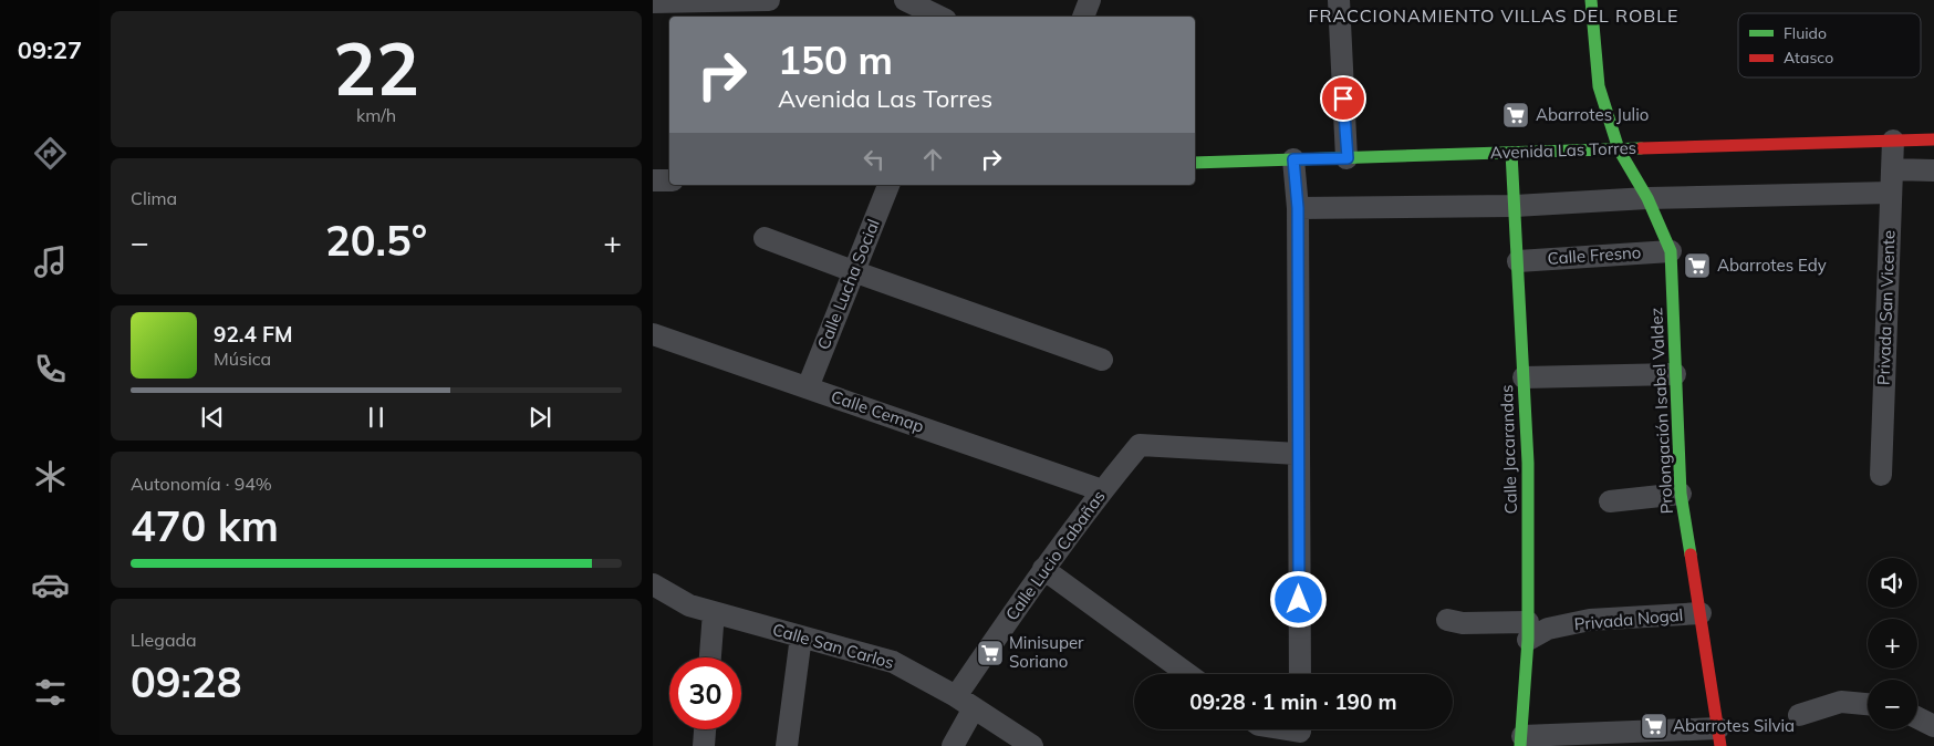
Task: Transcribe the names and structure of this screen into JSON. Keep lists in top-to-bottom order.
{
  "streets": {
    "street": [
      "Avenida Las Torres",
      "Calle Fresno",
      "Calle Lucha Social",
      "Privada San Vicente",
      "Prolongación Isabel Valdez",
      "Calle Cemap",
      "Calle Jacarandas",
      "Calle Lucio Cabañas",
      "Privada Nogal",
      "Calle San Carlos"
    ]
  },
  "crossings": [
    ["Avenida Las Torres", "Privada San Vicente"],
    ["Avenida Las Torres", "Prolongación Isabel Valdez"],
    ["Avenida Las Torres", "Calle Jacarandas"],
    ["Calle Fresno", "Prolongación Isabel Valdez"],
    ["Calle Fresno", "Calle Jacarandas"],
    ["Calle Lucha Social", "Calle Cemap"],
    ["Prolongación Isabel Valdez", "Privada Nogal"],
    ["Calle Cemap", "Calle Lucio Cabañas"],
    ["Calle Jacarandas", "Privada Nogal"],
    ["Calle Lucio Cabañas", "Calle San Carlos"]
  ],
  "districts": ["FRACCIONAMIENTO VILLAS DEL ROBLE"],
  "places": {
    "supermarket": [
      "Abarrotes Julio",
      "Abarrotes Edy",
      "Minisuper Soriano",
      "Abarrotes Silvia"
    ]
  },
  "legend": ["Fluido", "Atasco"],
  "page": {
    "tabs": "09:27",
    "tile": [
      ["22", "km/h"],
      "Clima",
      ["Autonomía · 94%", "470 km"],
      ["Llegada", "09:28"]
    ],
    "turn": ["150 m", "Avenida Las Torres"],
    "heat": ["−", "20.5°", "+"],
    "song": ["92.4 FM", "Música"],
    "map_buttons": ["+", "−"],
    "limit": "30",
    "trip": "09:28 · 1 min · 190 m"
  }
}
